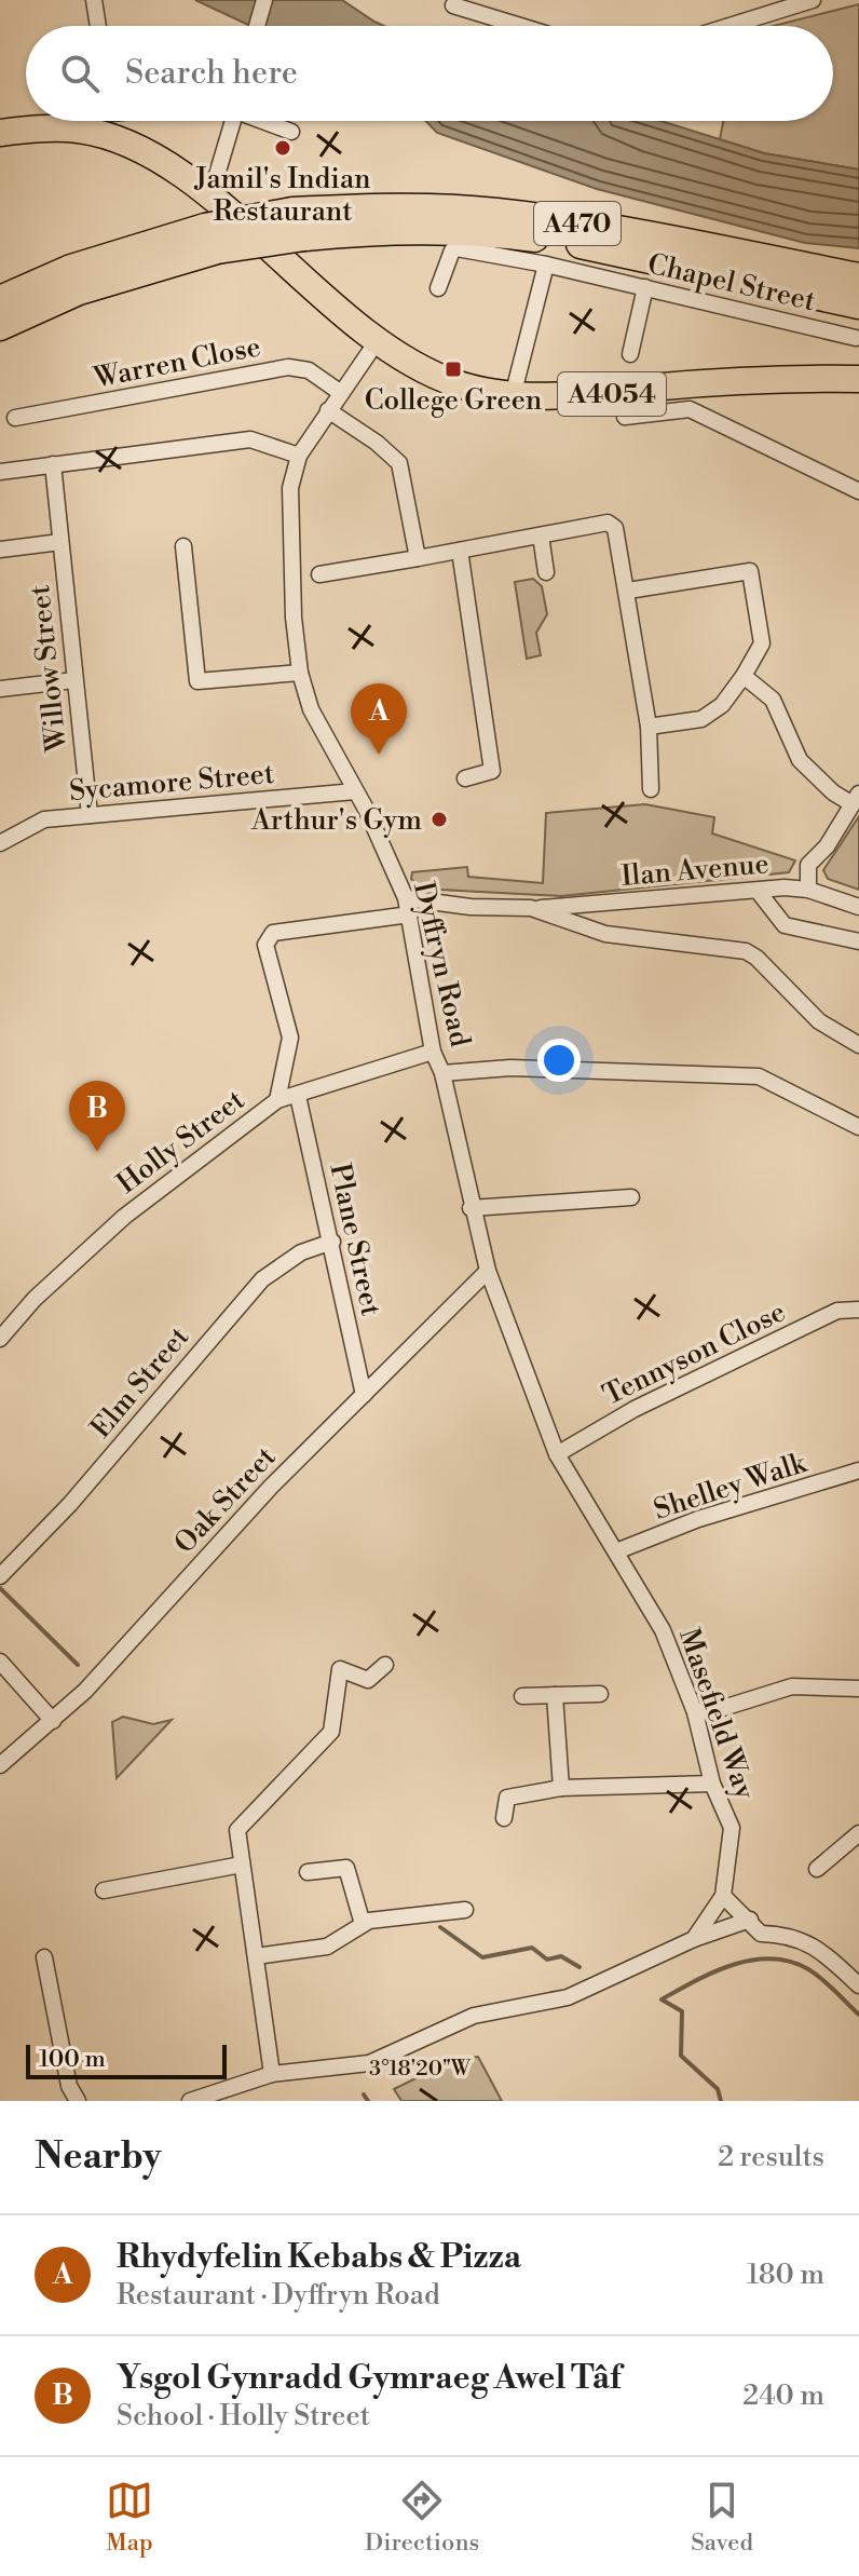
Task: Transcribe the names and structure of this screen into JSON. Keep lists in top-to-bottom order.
{
  "streets": {
    "highway": ["A470"],
    "main road": ["A4054"],
    "street": [
      "Chapel Street",
      "Warren Close",
      "Willow Street",
      "Sycamore Street",
      "Ilan Avenue",
      "Dyffryn Road",
      "Holly Street",
      "Plane Street",
      "Tennyson Close",
      "Elm Street",
      "Shelley Walk",
      "Oak Street",
      "Masefield Way"
    ]
  },
  "crossings": [
    ["Warren Close", "Dyffryn Road"],
    ["A4054", "Dyffryn Road"],
    ["Willow Street", "Sycamore Street"],
    ["Sycamore Street", "Dyffryn Road"],
    ["Dyffryn Road", "Holly Street"],
    ["Dyffryn Road", "Oak Street"],
    ["Dyffryn Road", "Masefield Way"],
    ["Holly Street", "Plane Street"],
    ["Plane Street", "Elm Street"],
    ["Plane Street", "Oak Street"],
    ["Tennyson Close", "Masefield Way"],
    ["Shelley Walk", "Masefield Way"]
  ],
  "places": {
    "other": ["Jamil's Indian Restaurant", "Arthur's Gym"],
    "transit": ["College Green"]
  },
  "scale_bar": "100 m",
  "page": {
    "search": "Search here",
    "pins": ["A", "B"],
    "scale": "100 m",
    "heading": ["Nearby", "2 results"],
    "list": [
      {
        "mark": "A",
        "name": "Rhydyfelin Kebabs & Pizza",
        "note": "Restaurant · Dyffryn Road",
        "value": "180 m"
      },
      {
        "mark": "B",
        "name": "Ysgol Gynradd Gymraeg Awel Tâf",
        "note": "School · Holly Street",
        "value": "240 m"
      }
    ],
    "nav": ["Map", "Directions", "Saved"]
  },
  "coordinates": ["3°18'20\"W"]
}
